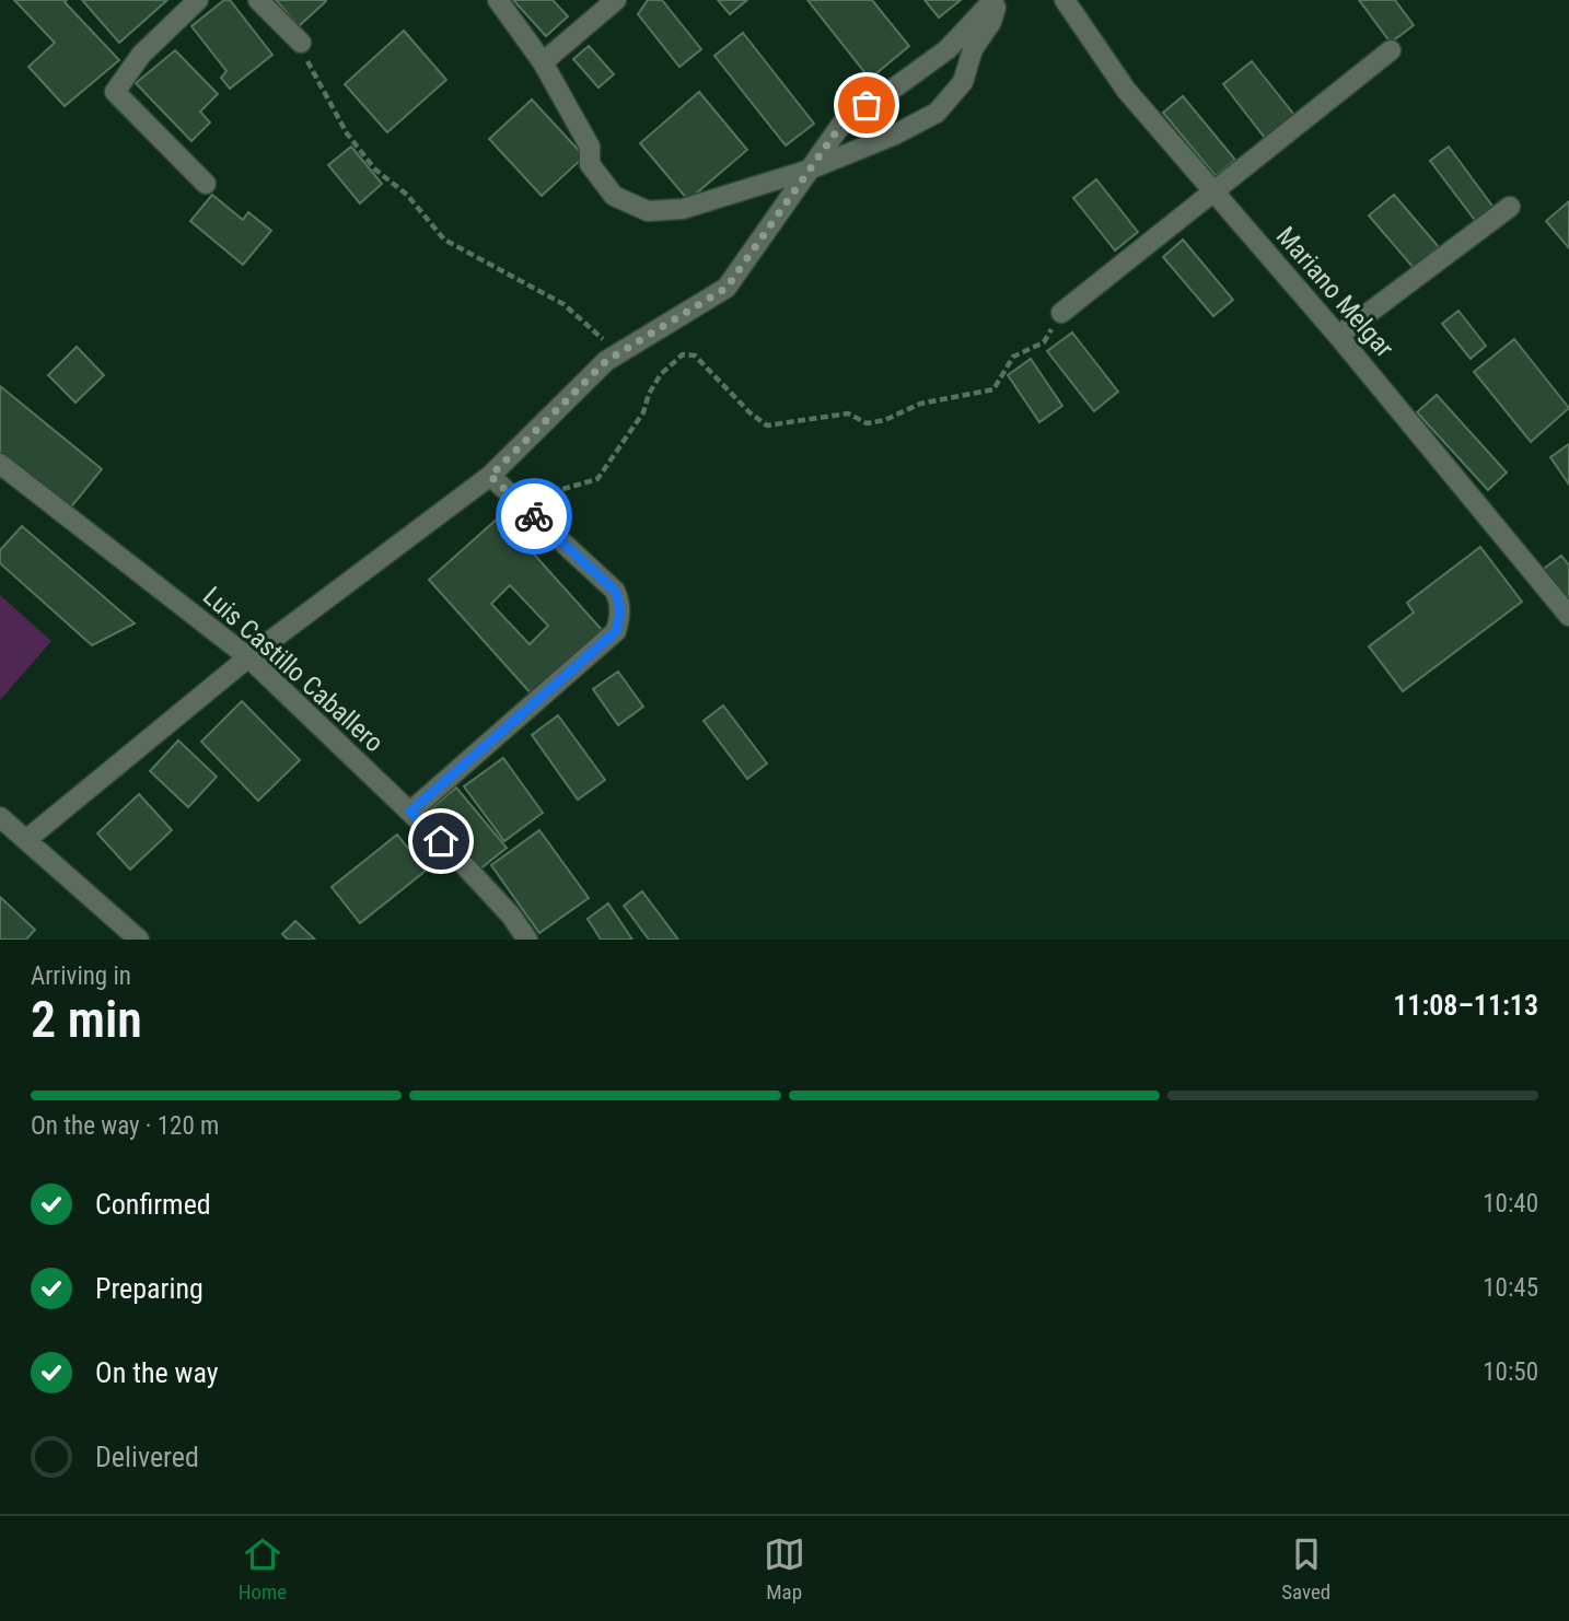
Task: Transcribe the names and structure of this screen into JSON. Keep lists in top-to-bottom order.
{
  "streets": {
    "street": ["Mariano Melgar", "Luis Castillo Caballero"]
  },
  "page": {
    "heading": ["2 min", "Arriving in", "11:08–11:13"],
    "bar": "On the way · 120 m",
    "list": [
      ["Confirmed", "10:40"],
      ["Preparing", "10:45"],
      ["On the way", "10:50"],
      "Delivered"
    ],
    "tabs": ["Home", "Map", "Saved"]
  }
}
